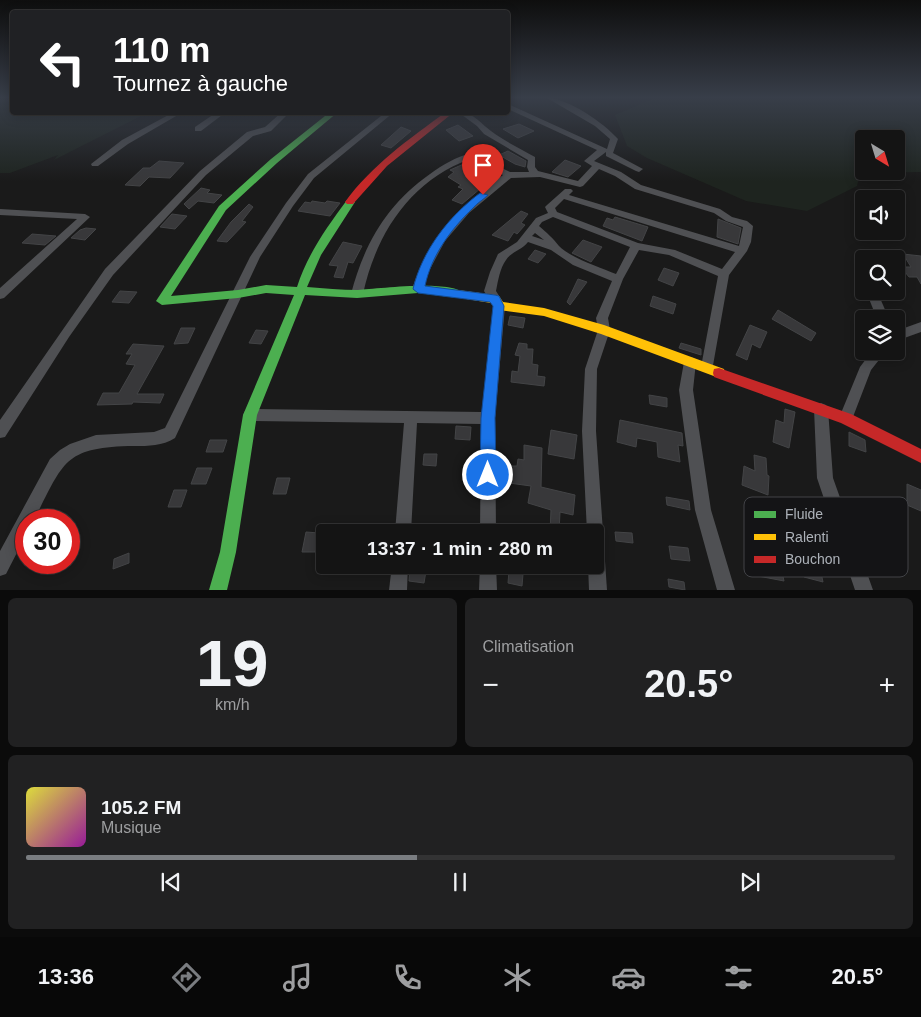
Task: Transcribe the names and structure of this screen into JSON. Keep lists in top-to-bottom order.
{
  "legend": ["Fluide", "Ralenti", "Bouchon"],
  "north": "bottom right",
  "page": {
    "turn": ["110 m", "Tournez à gauche"],
    "limit": "30",
    "trip": "13:37 · 1 min · 280 m",
    "tile": [
      ["19", "km/h"],
      "Climatisation"
    ],
    "heat": ["−", "20.5°", "+"],
    "song": ["105.2 FM", "Musique"],
    "tabs": ["13:36", "20.5°"]
  }
}
